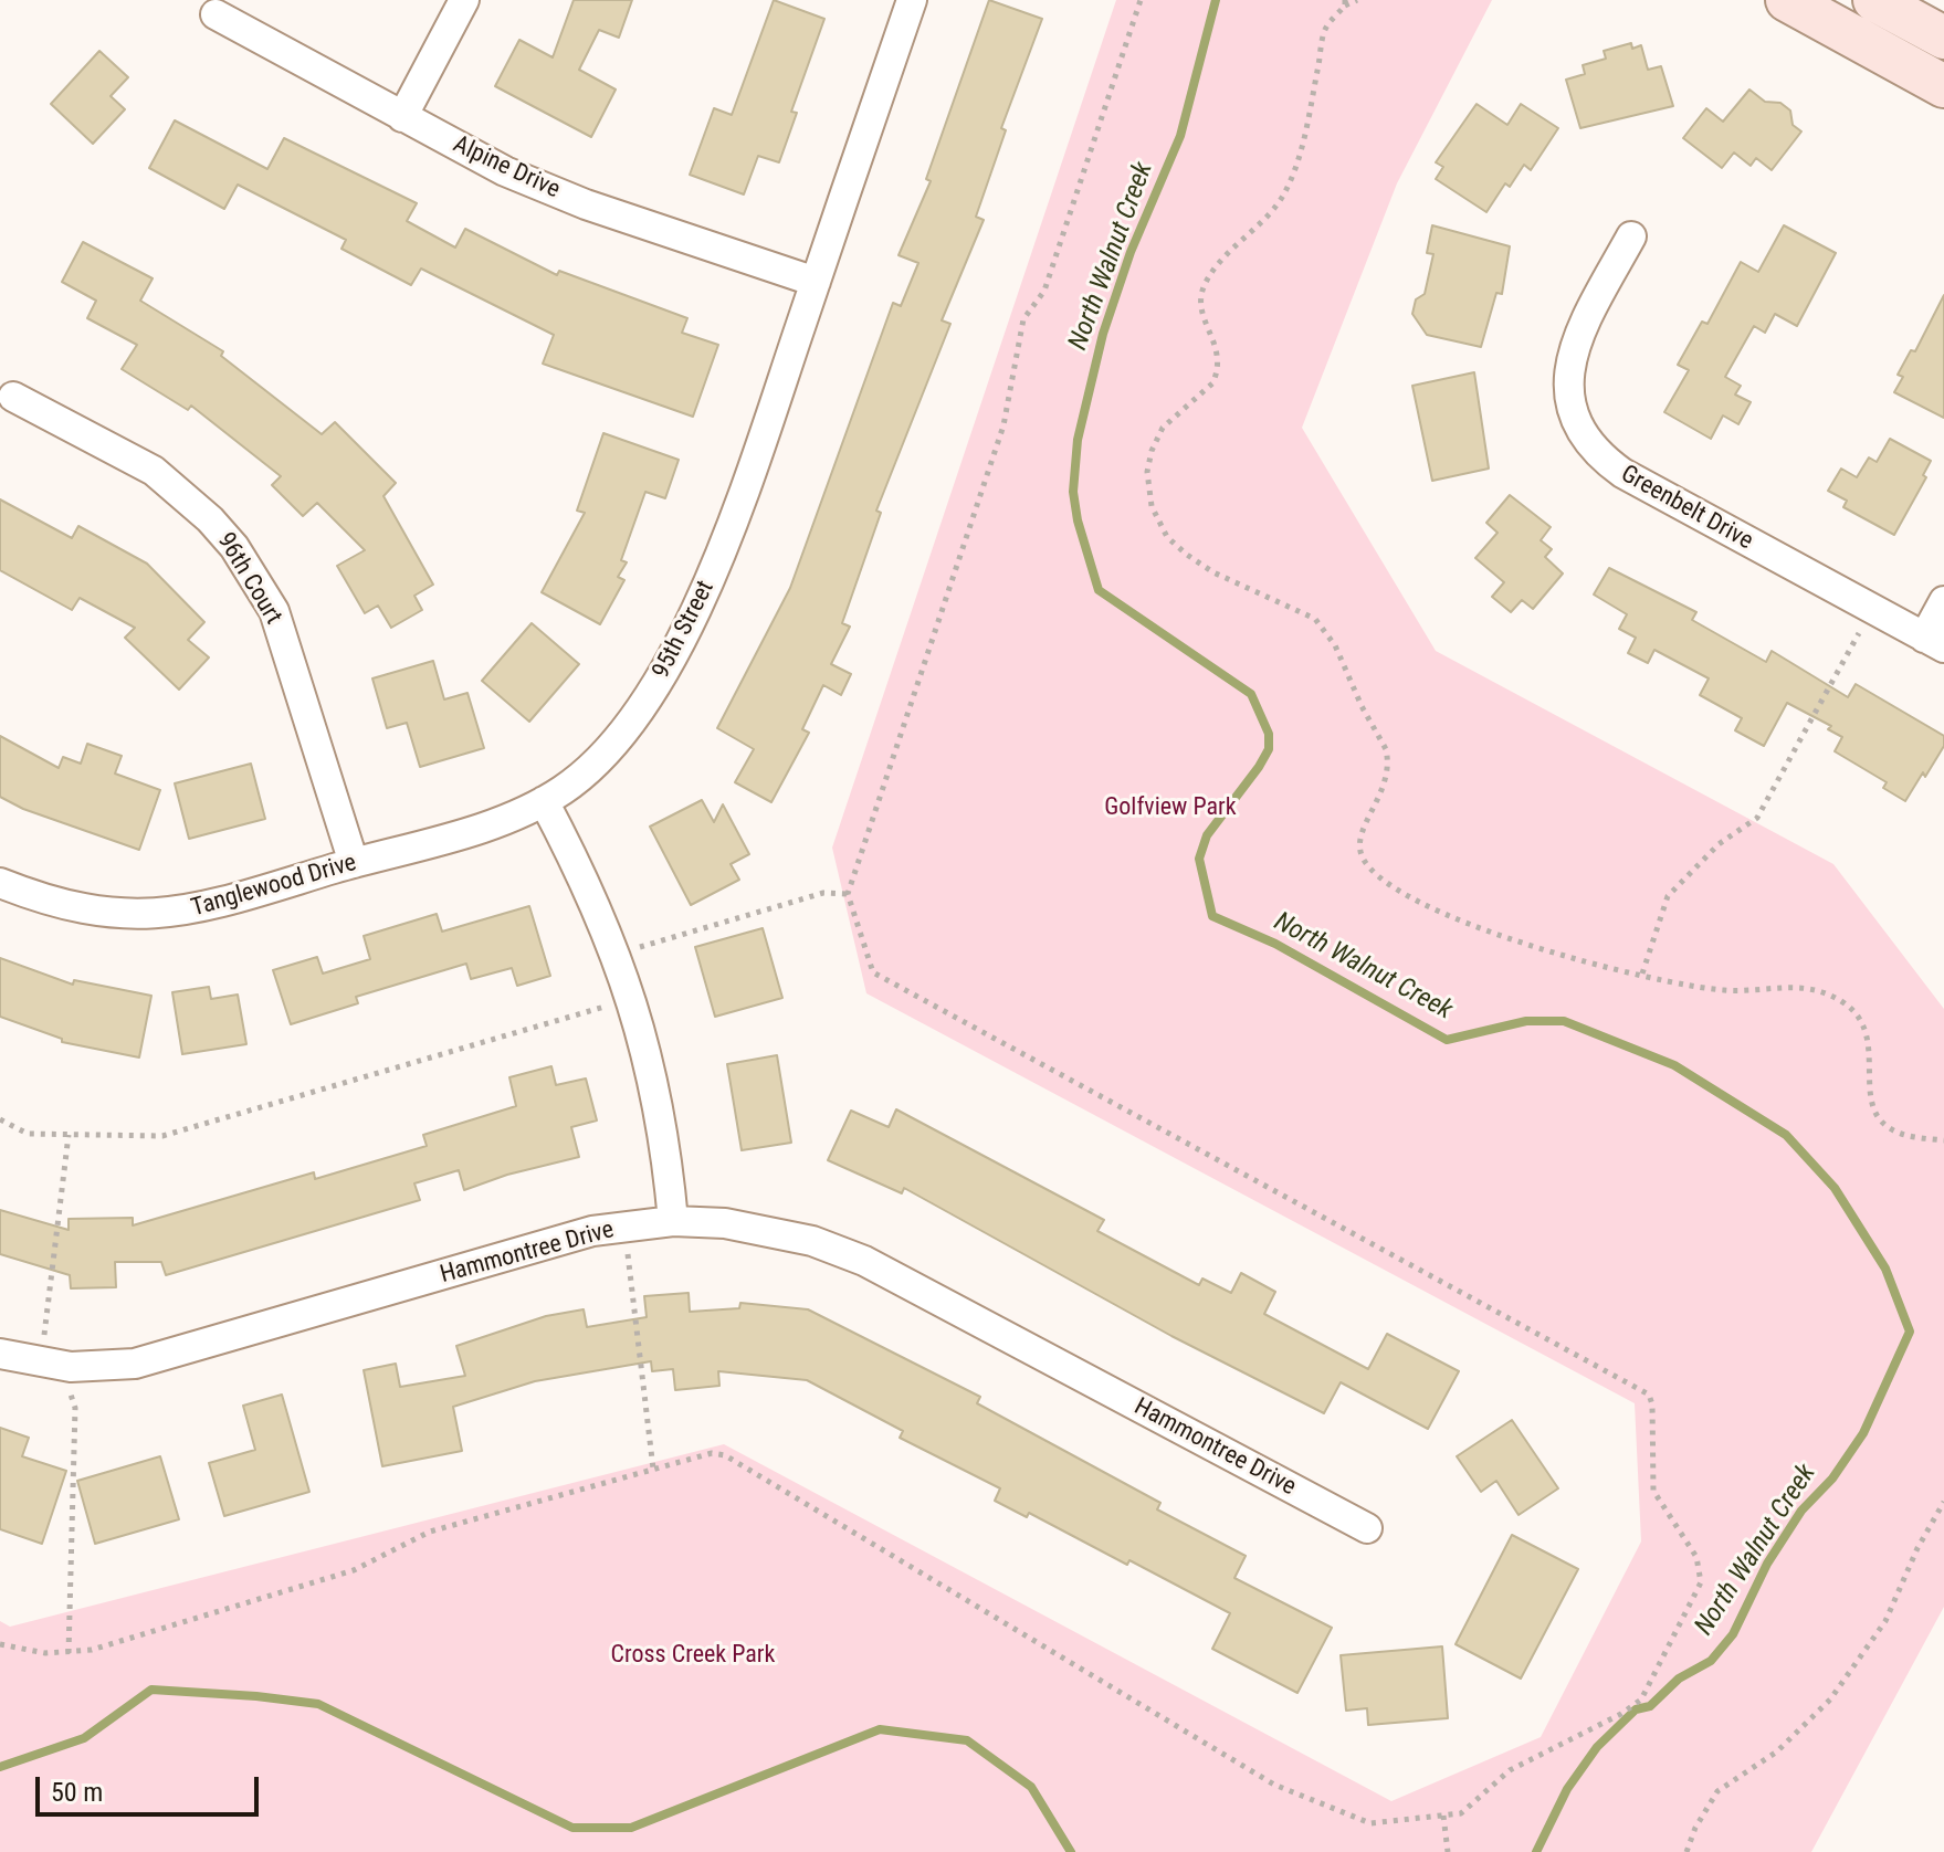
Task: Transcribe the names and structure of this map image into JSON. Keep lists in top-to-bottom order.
{
  "streets": {
    "street": [
      "Alpine Drive",
      "Greenbelt Drive",
      "96th Court",
      "95th Street",
      "Tanglewood Drive",
      "Hammontree Drive"
    ]
  },
  "crossings": [
    ["Alpine Drive", "95th Street"],
    ["96th Court", "Tanglewood Drive"],
    ["95th Street", "Tanglewood Drive"]
  ],
  "water": ["North Walnut Creek"],
  "parks": ["Golfview Park", "Cross Creek Park"],
  "scale_bar": "50 m"
}
